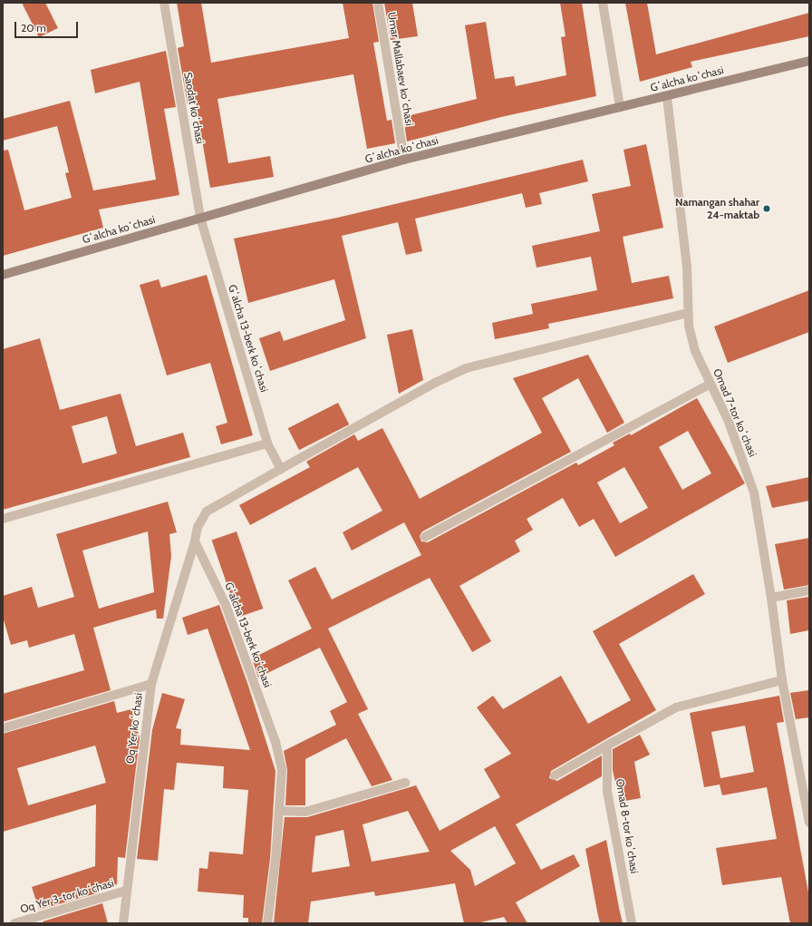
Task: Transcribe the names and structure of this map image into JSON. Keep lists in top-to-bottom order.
{
  "streets": {
    "street": [
      "Umar Mallabaev koʻchasi",
      "Gʻalcha koʻchasi",
      "Saodat koʻchasi",
      "Gʻalcha 13-berk koʻchasi",
      "Omad 7-tor koʻchasi",
      "Oq Yer koʻchasi",
      "Omad 8-tor koʻchasi",
      "Oq Yer 3-tor koʻchasi"
    ]
  },
  "crossings": [
    ["Umar Mallabaev koʻchasi", "Gʻalcha koʻchasi"],
    ["Gʻalcha koʻchasi", "Saodat koʻchasi"],
    ["Gʻalcha koʻchasi", "Gʻalcha 13-berk koʻchasi"],
    ["Gʻalcha koʻchasi", "Omad 7-tor koʻchasi"],
    ["Saodat koʻchasi", "Gʻalcha 13-berk koʻchasi"],
    ["Gʻalcha 13-berk koʻchasi", "Oq Yer koʻchasi"],
    ["Oq Yer koʻchasi", "Oq Yer 3-tor koʻchasi"]
  ],
  "places": ["Namangan shahar 24-maktab"],
  "scale_bar": "20 m"
}
